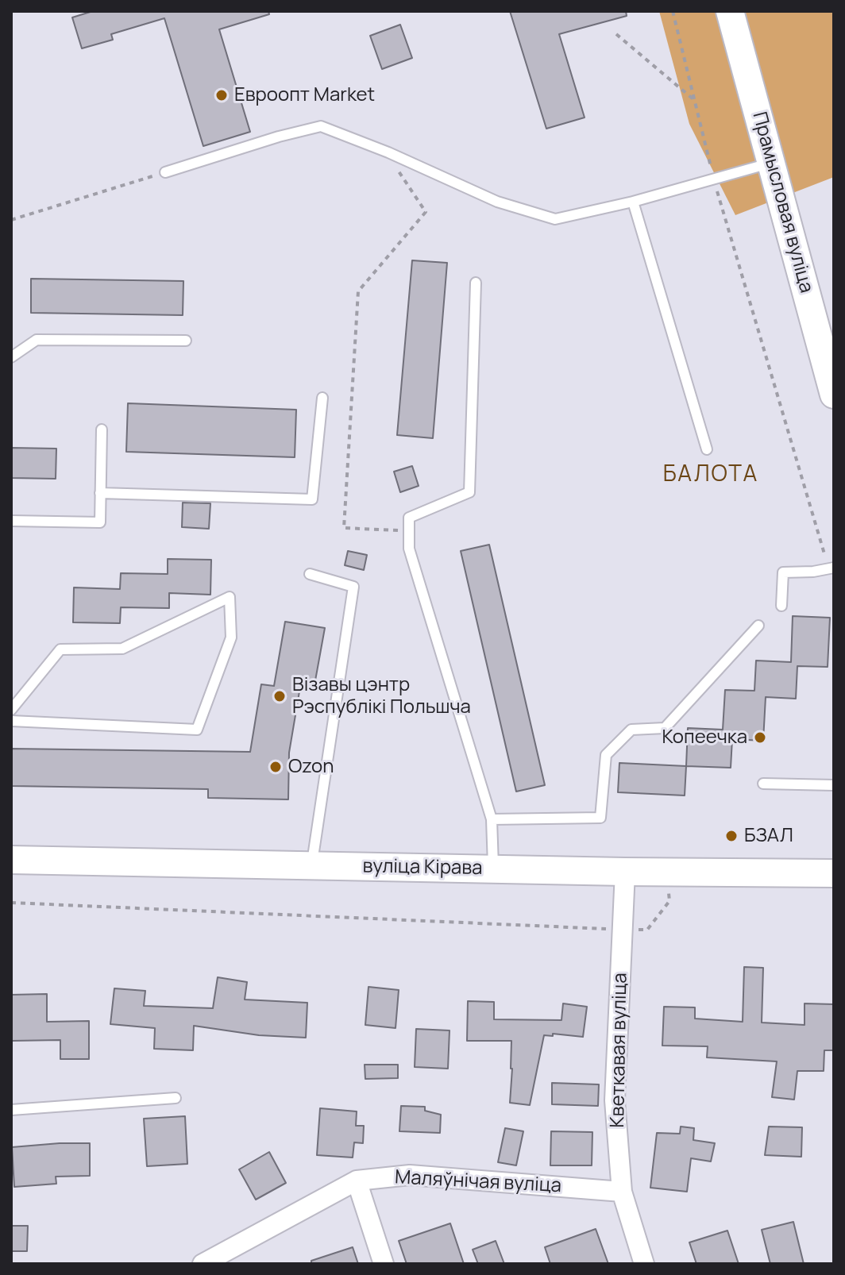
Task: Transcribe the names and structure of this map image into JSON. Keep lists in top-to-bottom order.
{
  "streets": {
    "main road": ["Прамысловая вуліца", "вуліца Кірава"],
    "street": ["Кветкавая вуліца", "Маляўнічая вуліца"]
  },
  "crossings": [
    ["вуліца Кірава", "Кветкавая вуліца"],
    ["Кветкавая вуліца", "Маляўнічая вуліца"]
  ],
  "districts": ["БАЛОТА"],
  "places": [
    "Евроопт Market",
    "Візавы цэнтр Рэспублікі Польшча",
    "Копеечка",
    "Ozon",
    "БЗАЛ"
  ]
}
